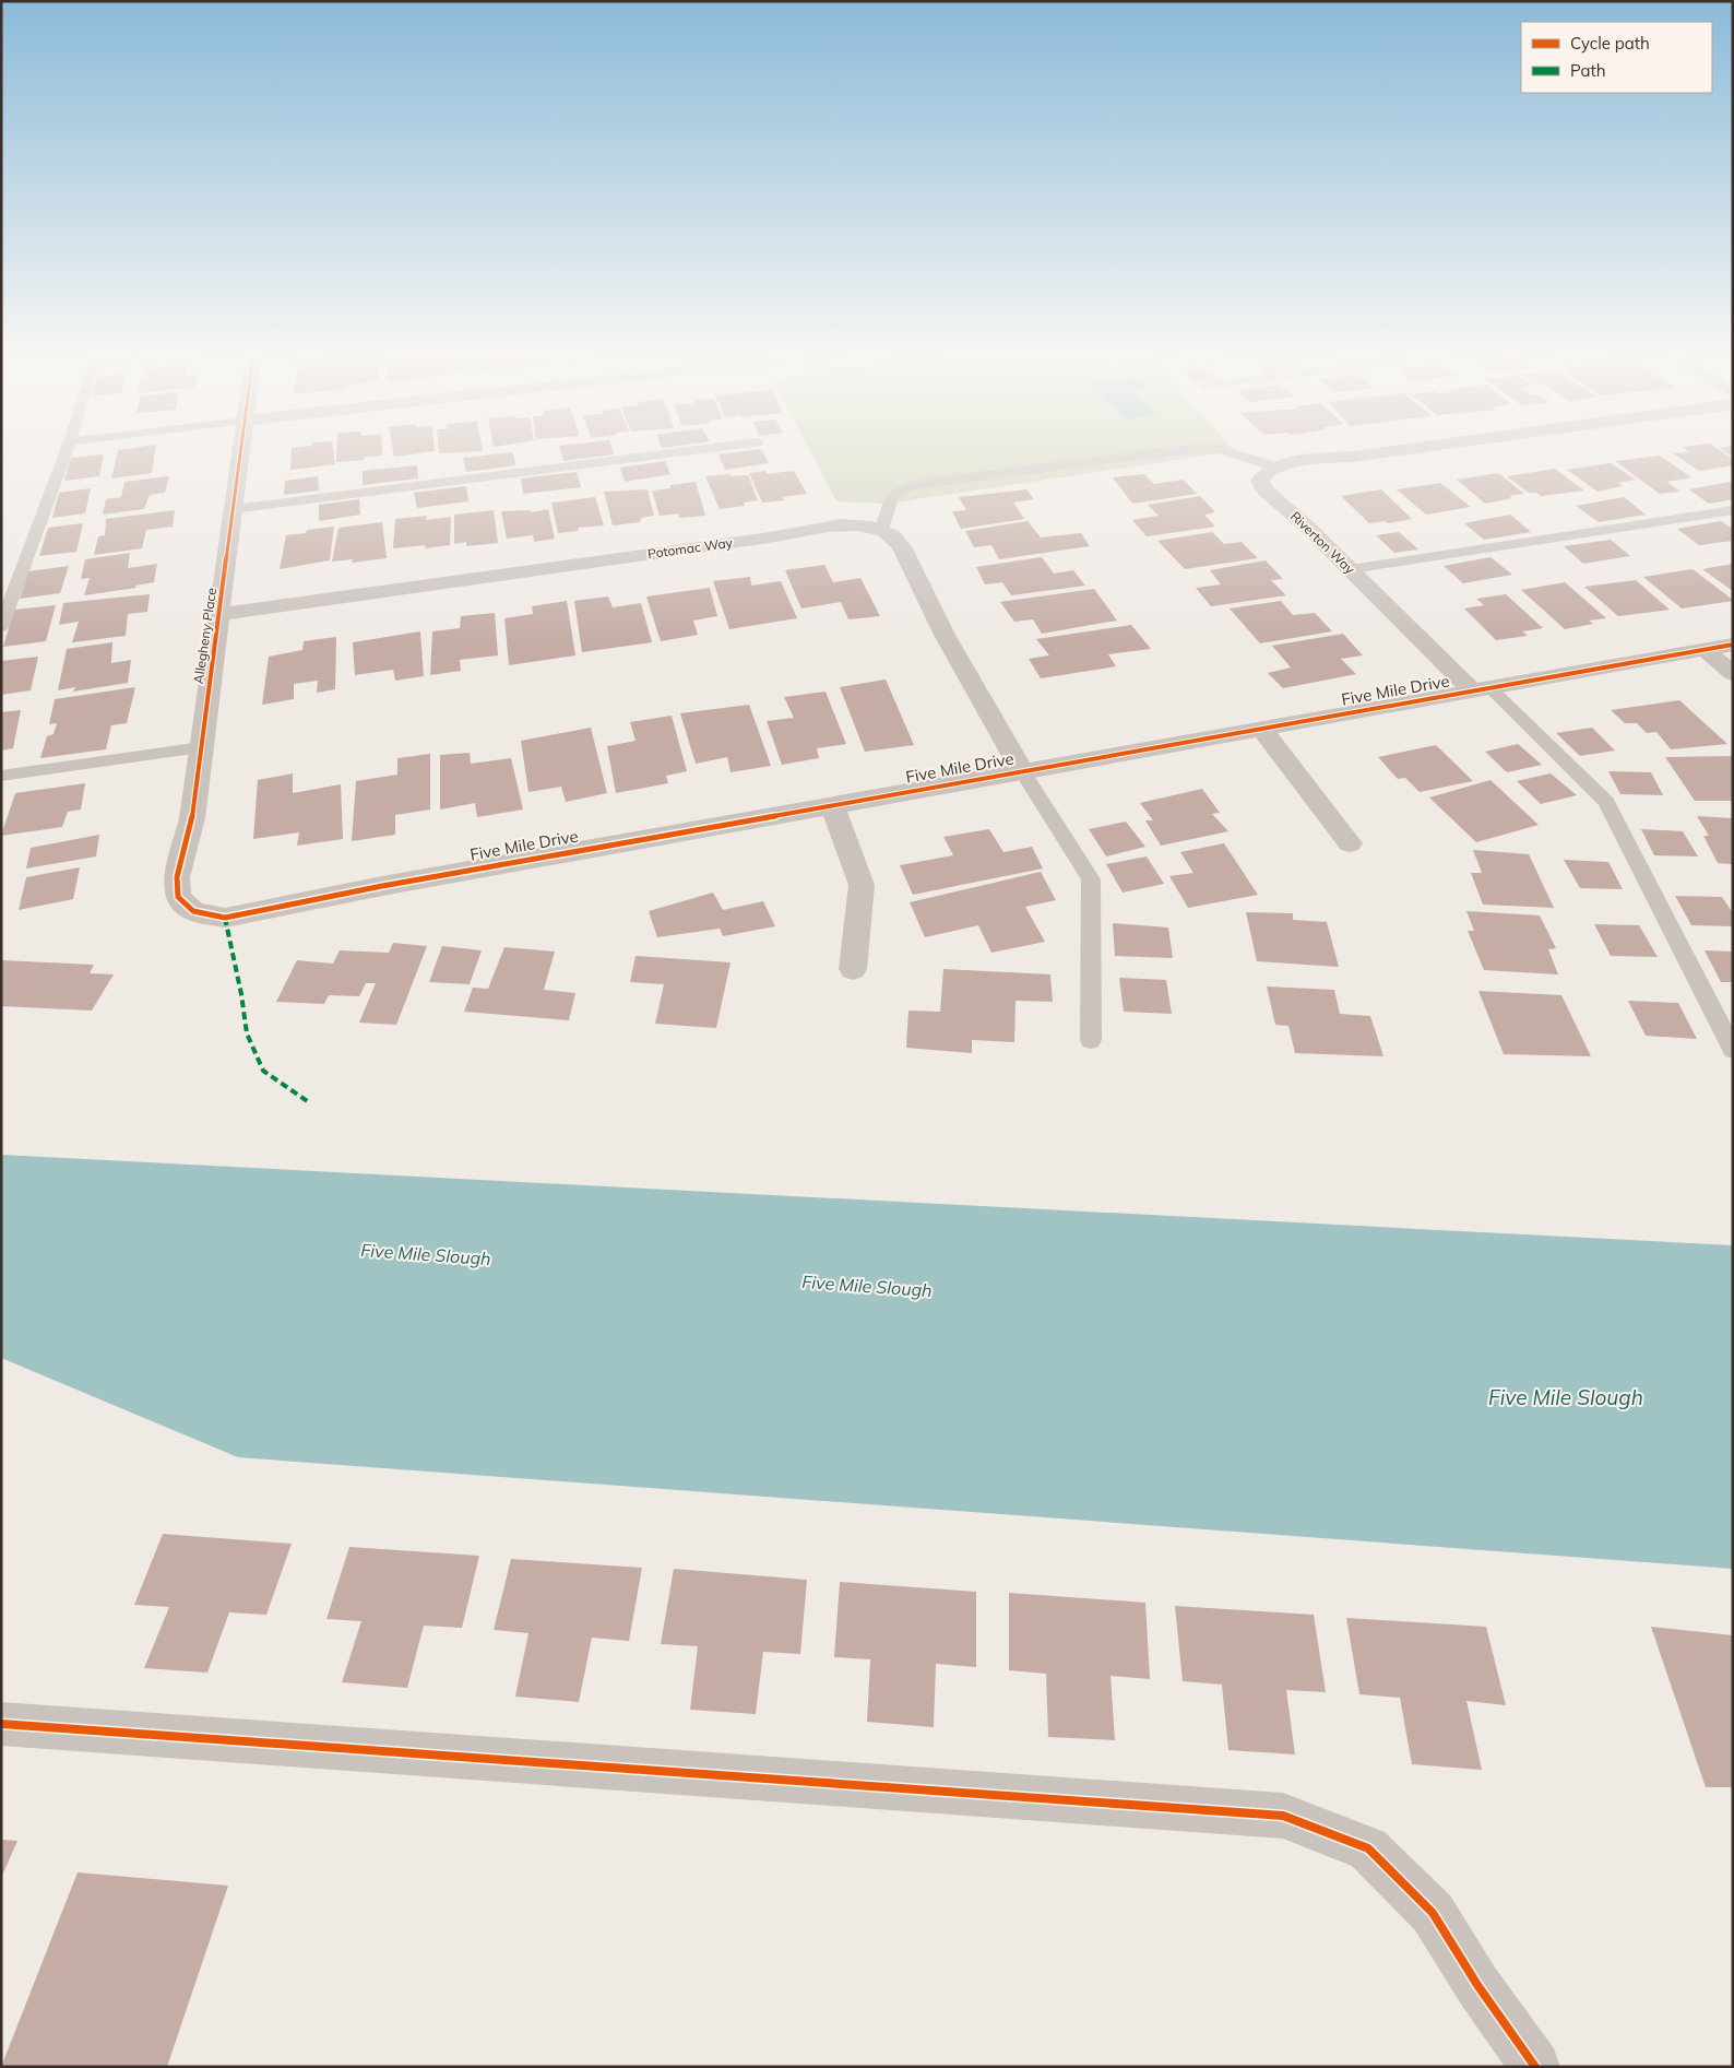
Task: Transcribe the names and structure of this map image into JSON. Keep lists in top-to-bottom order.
{
  "streets": {
    "street": [
      "Riverton Way",
      "Potomac Way",
      "Allegheny Place",
      "Five Mile Drive"
    ]
  },
  "crossings": [
    ["Riverton Way", "Five Mile Drive"],
    ["Potomac Way", "Allegheny Place"],
    ["Potomac Way", "Five Mile Drive"],
    ["Allegheny Place", "Five Mile Drive"]
  ],
  "water": ["Five Mile Slough"],
  "legend": ["Cycle path", "Path"]
}
